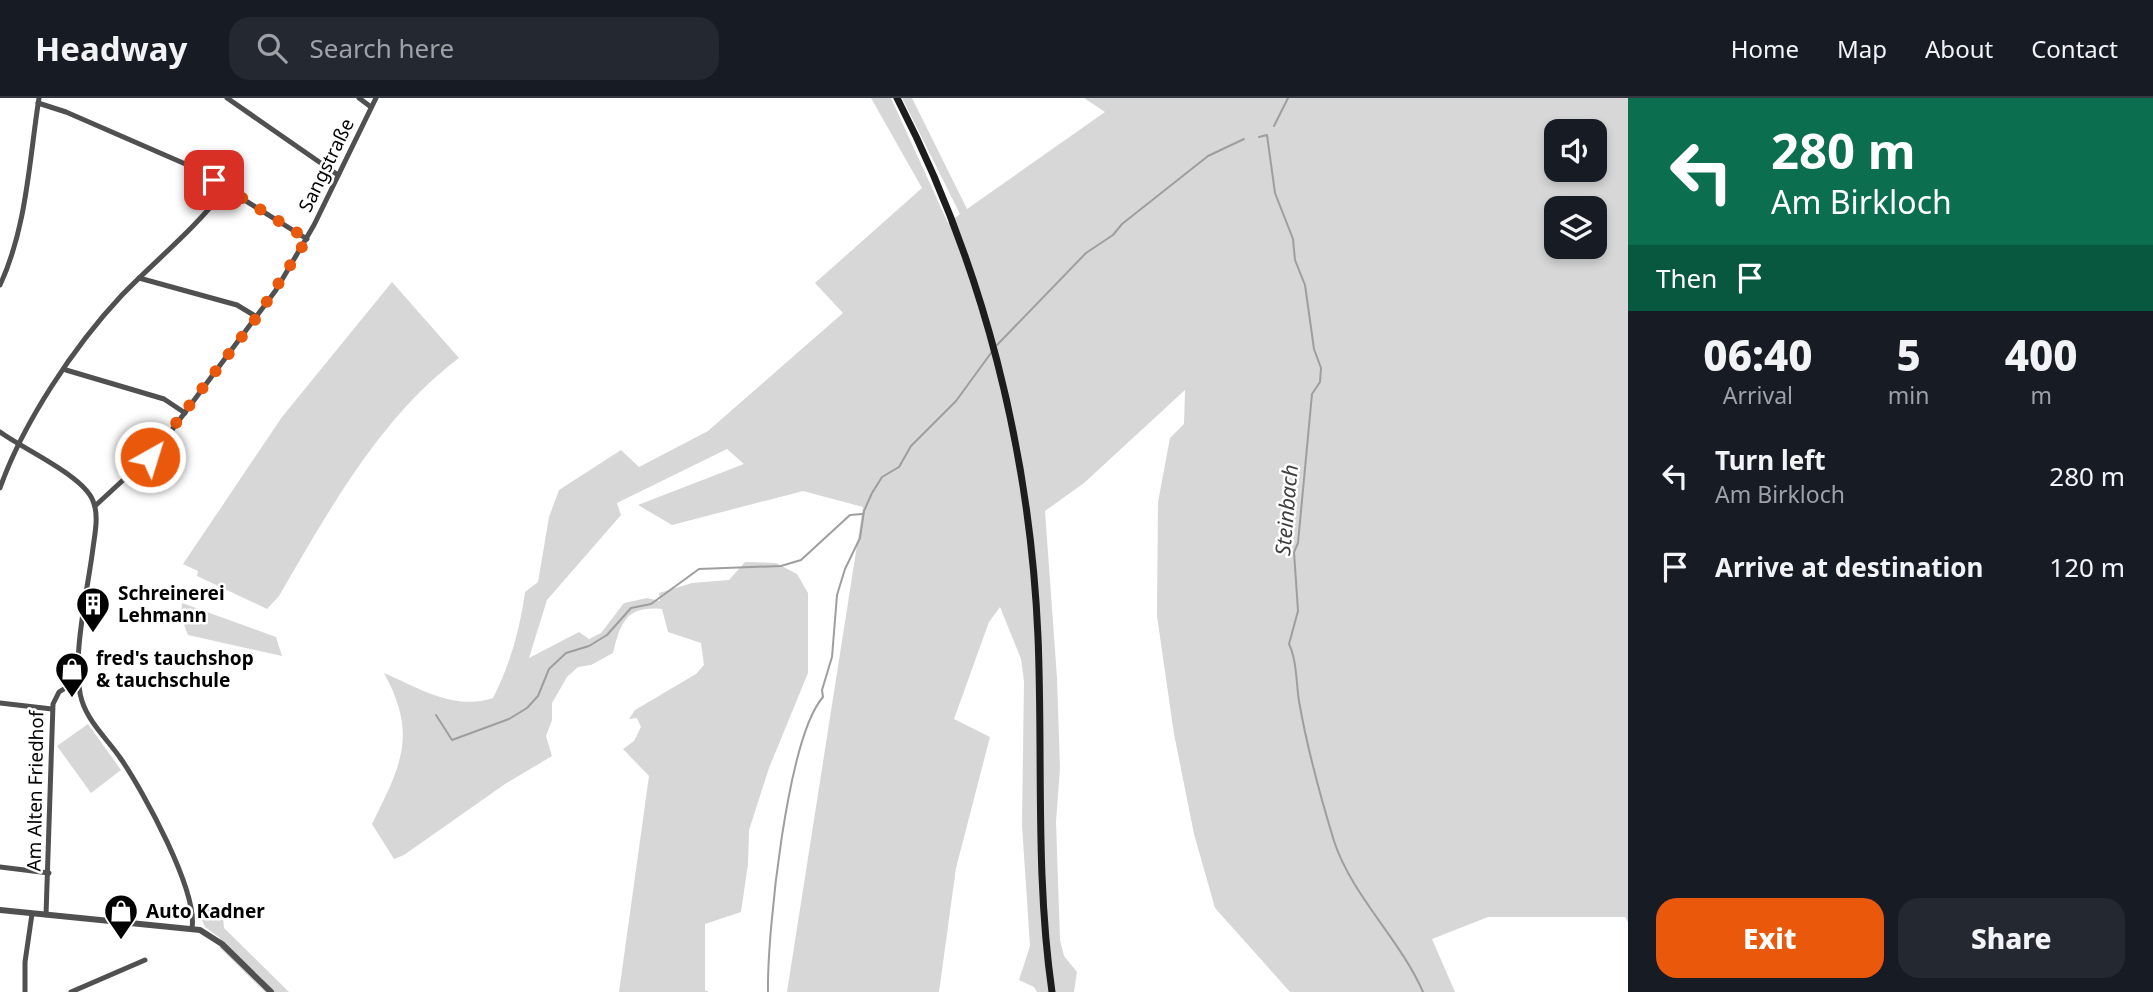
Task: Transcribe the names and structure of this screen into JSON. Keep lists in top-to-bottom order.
{
  "streets": {
    "street": ["Sangstraße", "Am Alten Friedhof"]
  },
  "water": ["Steinbach"],
  "places": {
    "building": ["Schreinerei Lehmann"],
    "shop": ["fred's tauchshop & tauchschule", "Auto Kadner"]
  },
  "page": {
    "header": "Headway",
    "search": "Search here",
    "nav": [
      "Home",
      "Map",
      "About",
      "Contact"
    ],
    "turn": ["280 m", "Am Birkloch"],
    "then": "Then",
    "eta": [
      "06:40",
      "Arrival",
      "5",
      "min",
      "400",
      "m"
    ],
    "list": [
      {
        "name": "Turn left",
        "note": "Am Birkloch",
        "value": "280 m"
      },
      {
        "name": "Arrive at destination",
        "value": "120 m"
      }
    ],
    "buttons": ["Exit", "Share"]
  }
}
